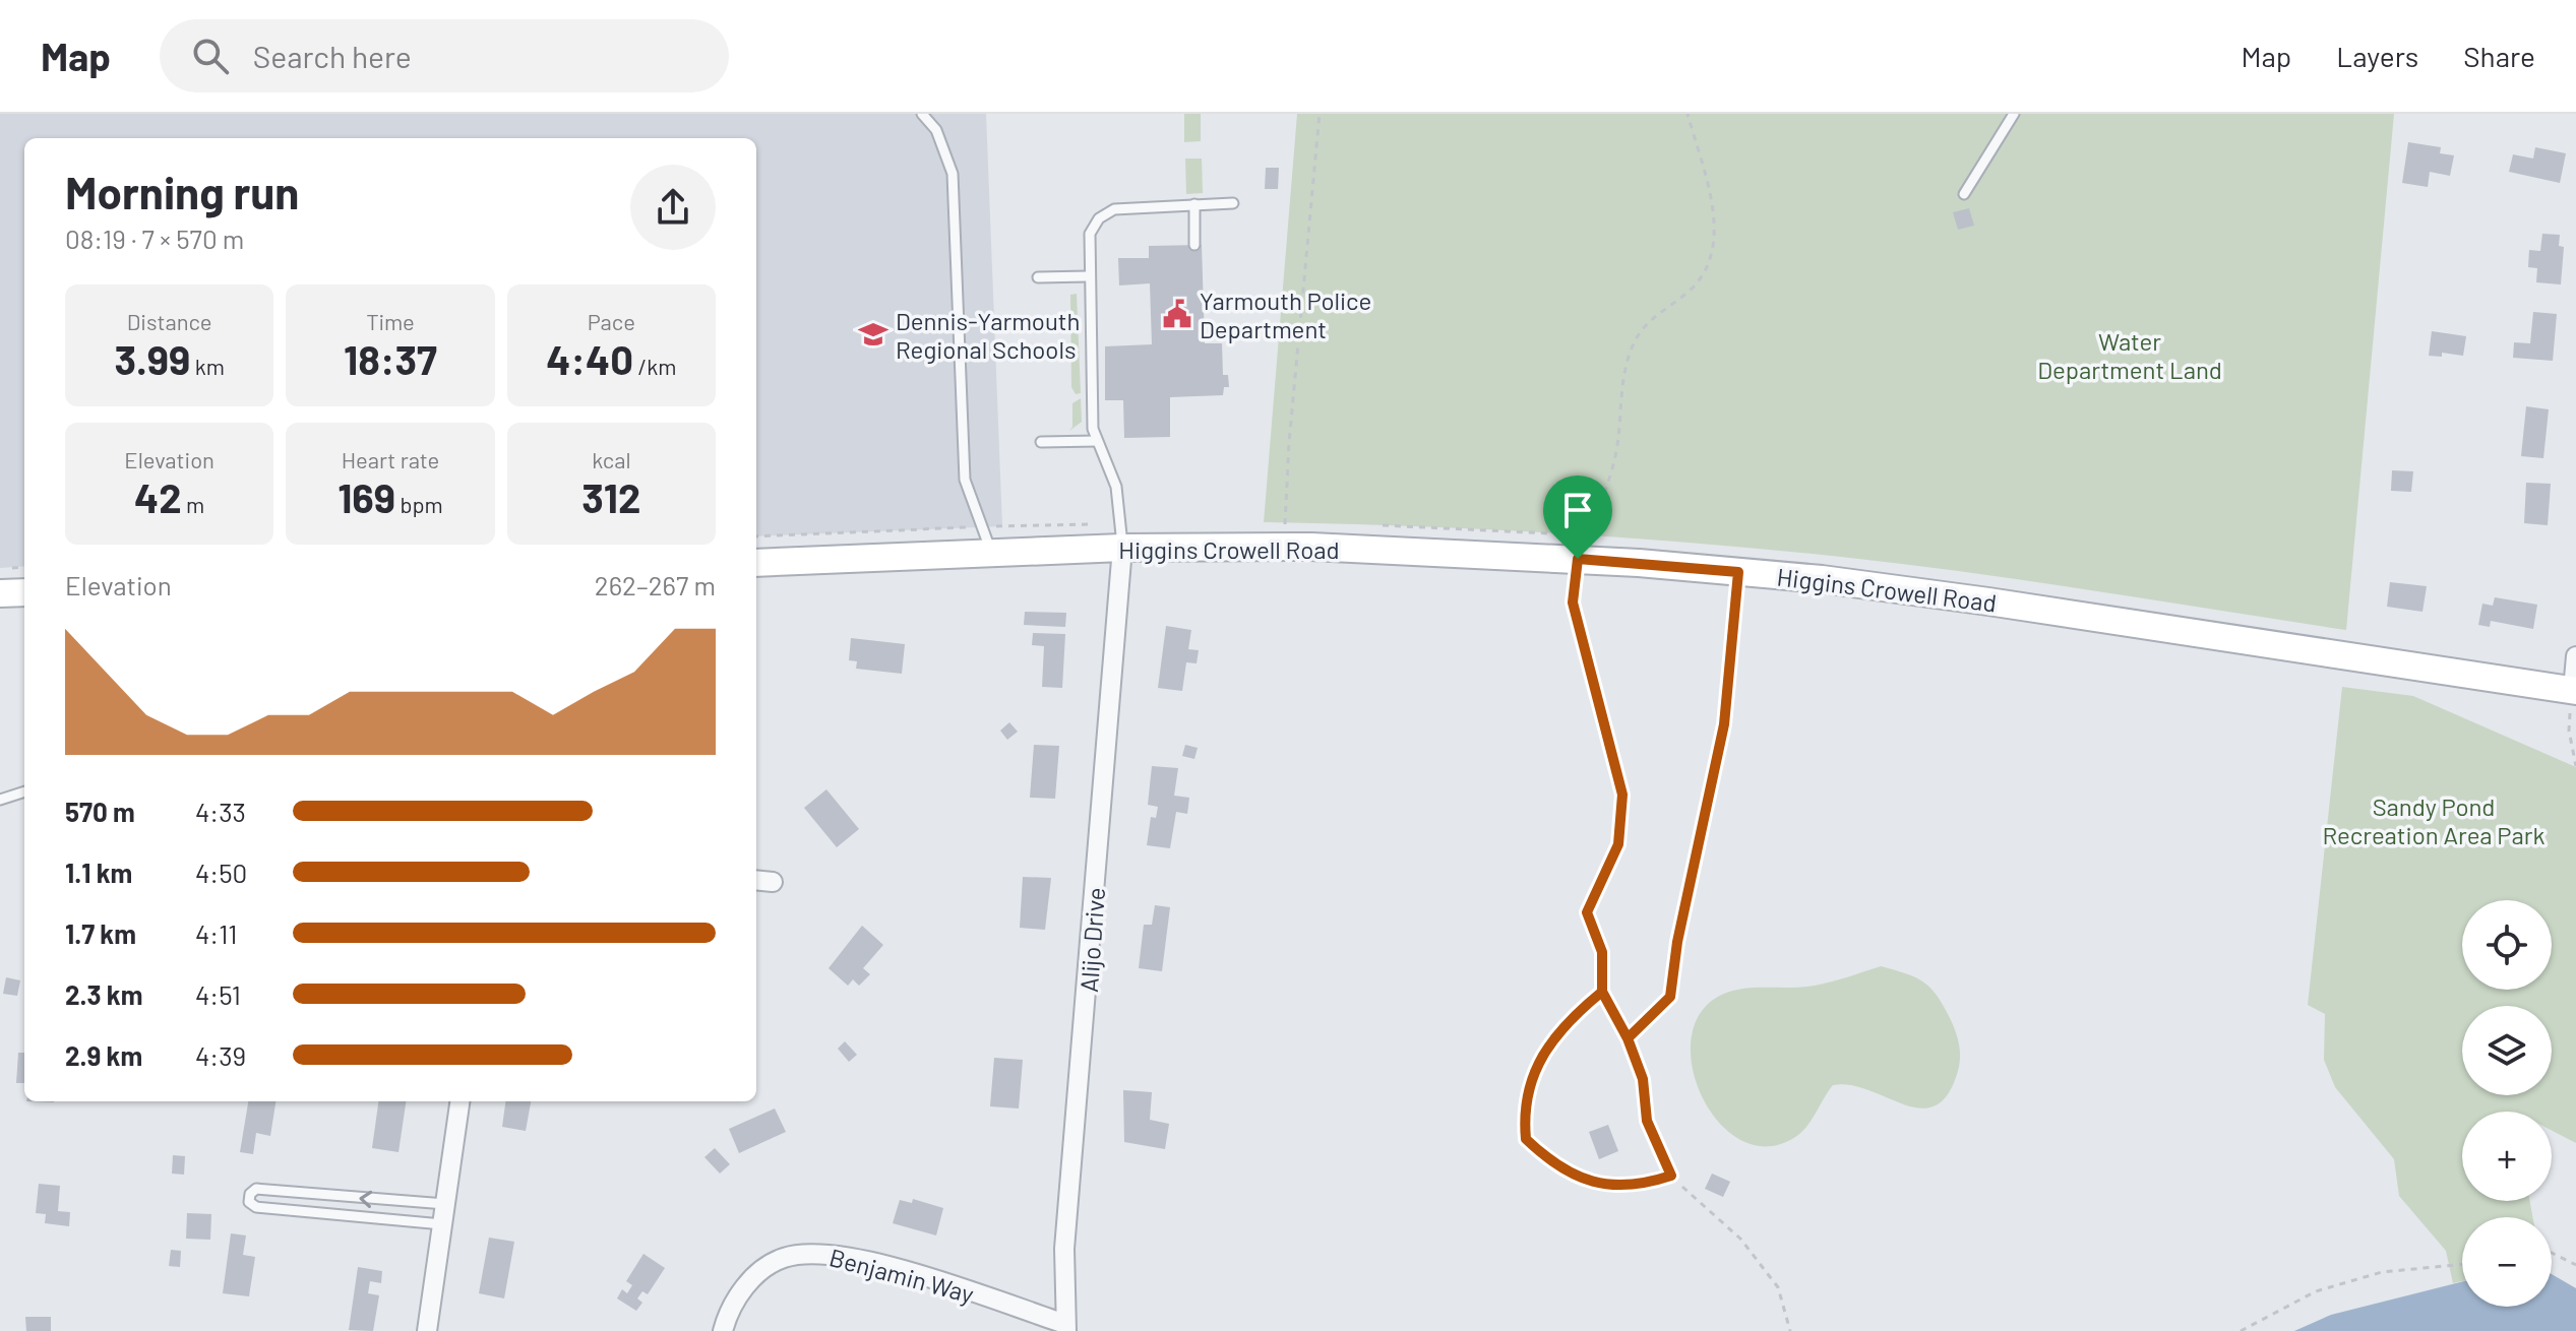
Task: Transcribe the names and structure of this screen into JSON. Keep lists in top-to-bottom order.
{
  "streets": {
    "main road": ["Higgins Crowell Road"],
    "street": ["Alijo Drive", "Benjamin Way"]
  },
  "crossings": [
    ["Higgins Crowell Road", "Alijo Drive"],
    ["Alijo Drive", "Benjamin Way"]
  ],
  "parks": ["Water Department Land", "Sandy Pond Recreation Area Park"],
  "places": {
    "public building": ["Yarmouth Police Department"],
    "school or university": ["Dennis-Yarmouth Regional Schools"]
  },
  "page": {
    "header": "Map",
    "search": "Search here",
    "nav": ["Map", "Layers", "Share"],
    "heading": ["Morning run", "08:19 · 7 × 570 m"],
    "stats": [
      ["Distance", "3.99 km"],
      ["Time", "18:37"],
      ["Pace", "4:40 /km"],
      ["Elevation", "42 m"],
      ["Heart rate", "169 bpm"],
      ["kcal", "312"]
    ],
    "chart": ["Elevation", "262–267 m"],
    "list": [
      {
        "name": "570 m",
        "note": "4:33"
      },
      {
        "name": "1.1 km",
        "note": "4:50"
      },
      {
        "name": "1.7 km",
        "note": "4:11"
      },
      {
        "name": "2.3 km",
        "note": "4:51"
      },
      {
        "name": "2.9 km",
        "note": "4:39"
      }
    ],
    "map_buttons": ["+", "−"]
  }
}
